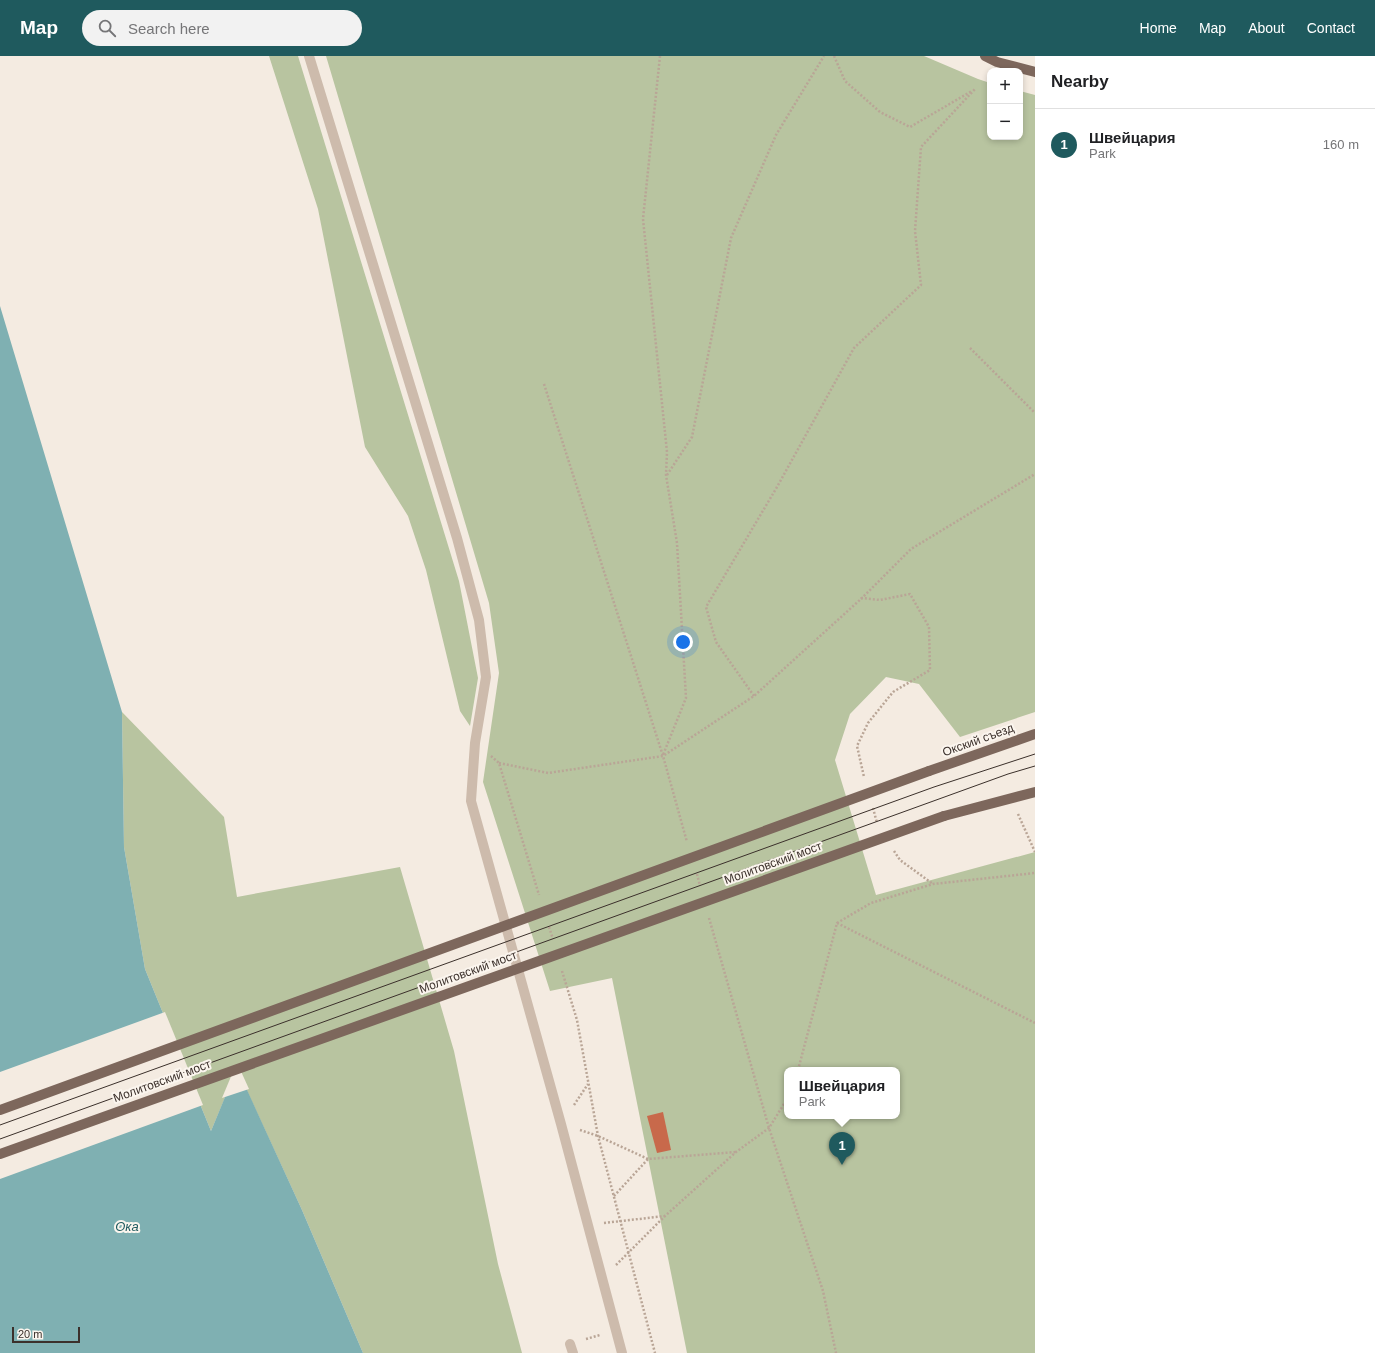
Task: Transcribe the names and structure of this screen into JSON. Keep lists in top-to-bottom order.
{
  "streets": {
    "main road": ["Окский съезд", "Молитовский мост"]
  },
  "water": ["Ока"],
  "scale_bar": "20 m",
  "page": {
    "header": "Map",
    "search": "Search here",
    "nav": [
      "Home",
      "Map",
      "About",
      "Contact"
    ],
    "heading": "Nearby",
    "map_buttons": ["+", "−"],
    "list": [
      {
        "mark": "1",
        "name": "Швейцария",
        "note": "Park",
        "value": "160 m"
      }
    ],
    "popup": ["Швейцария", "Park"],
    "pins": "1",
    "scale": "20 m"
  }
}
